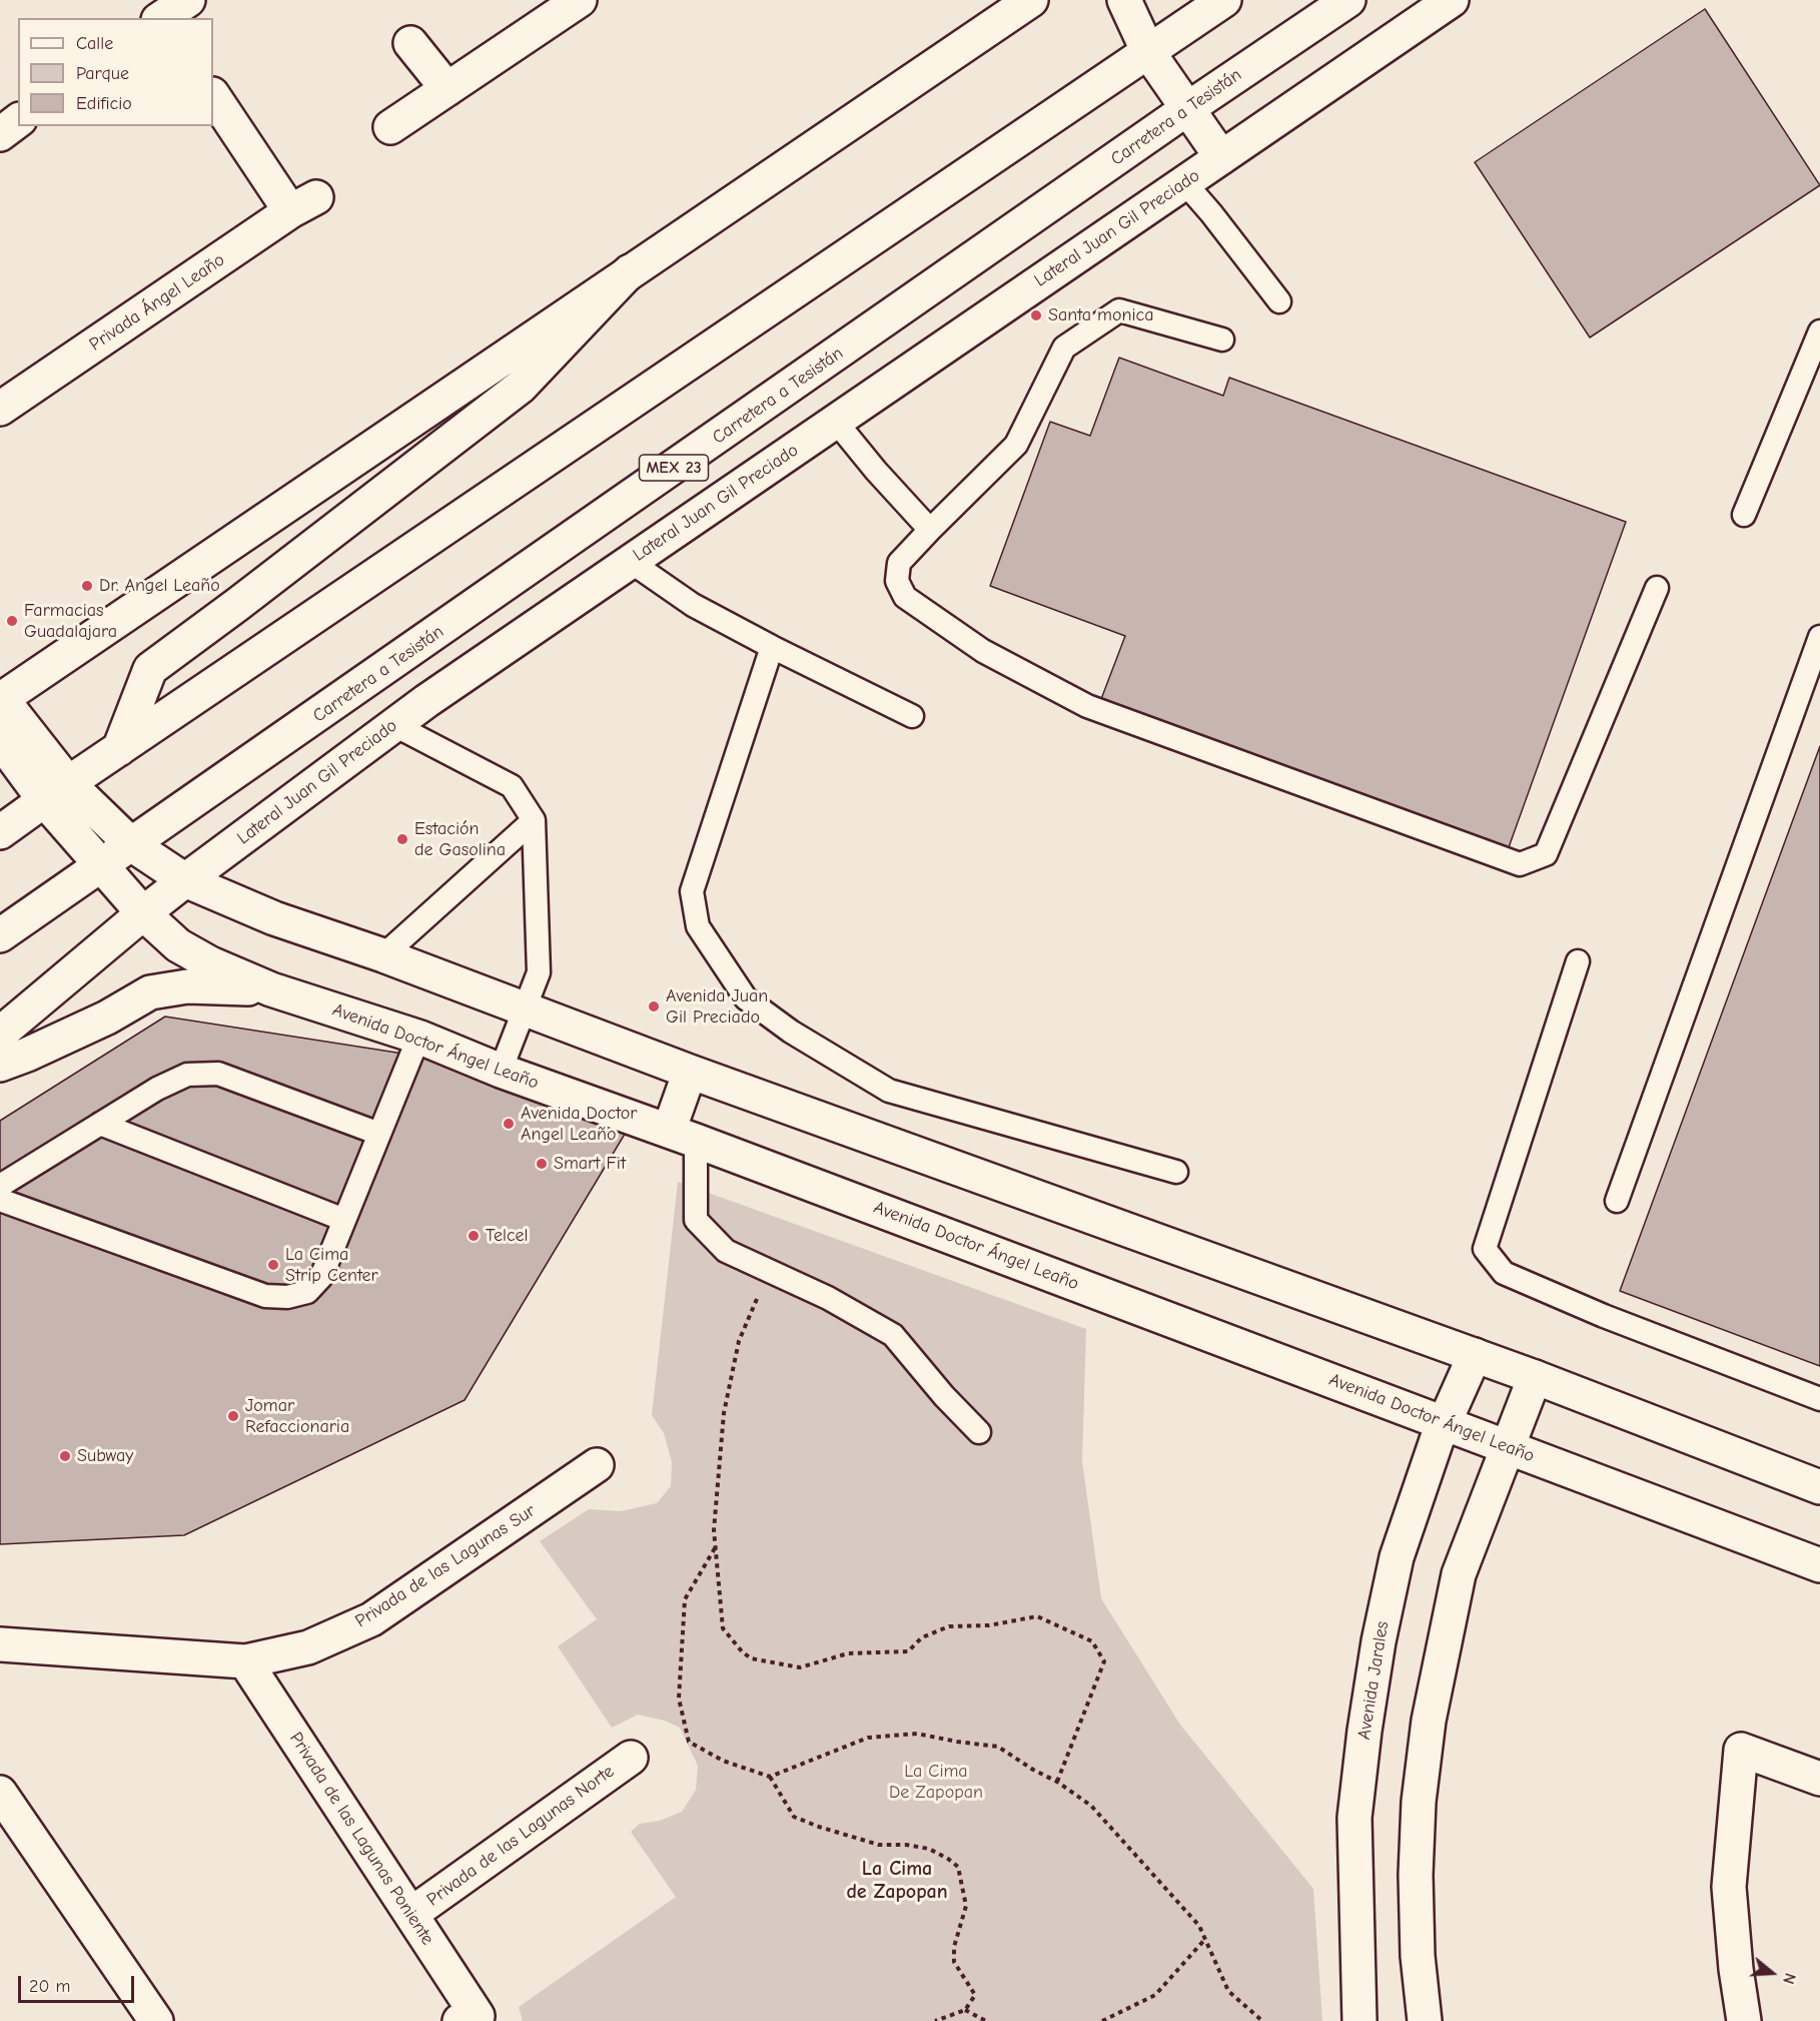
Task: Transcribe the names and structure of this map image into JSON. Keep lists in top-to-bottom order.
{
  "streets": {
    "street": [
      "Carretera a Tesistán",
      "Lateral Juan Gil Preciado",
      "Privada Ángel Leaño",
      "MEX 23",
      "Avenida Doctor Ángel Leaño",
      "Privada de las Lagunas Sur",
      "Avenida Jarales",
      "Privada de las Lagunas Norte",
      "Privada de las Lagunas Poniente"
    ]
  },
  "crossings": [
    ["Carretera a Tesistán", "Avenida Doctor Ángel Leaño"],
    ["Lateral Juan Gil Preciado", "Avenida Doctor Ángel Leaño"],
    ["Avenida Doctor Ángel Leaño", "Avenida Jarales"],
    ["Privada de las Lagunas Sur", "Privada de las Lagunas Poniente"],
    ["Privada de las Lagunas Norte", "Privada de las Lagunas Poniente"]
  ],
  "districts": ["La Cima de Zapopan"],
  "parks": ["La Cima De Zapopan"],
  "places": [
    "Santa monica",
    "Dr. Angel Leaño",
    "Farmacias Guadalajara",
    "Estación de Gasolina",
    "Avenida Juan Gil Preciado",
    "Avenida Doctor Angel Leaño",
    "Smart Fit",
    "Telcel",
    "La Cima Strip Center",
    "Jomar Refaccionaria",
    "Subway"
  ],
  "legend": ["Calle", "Parque", "Edificio"],
  "scale_bar": "20 m",
  "north": "right"
}
